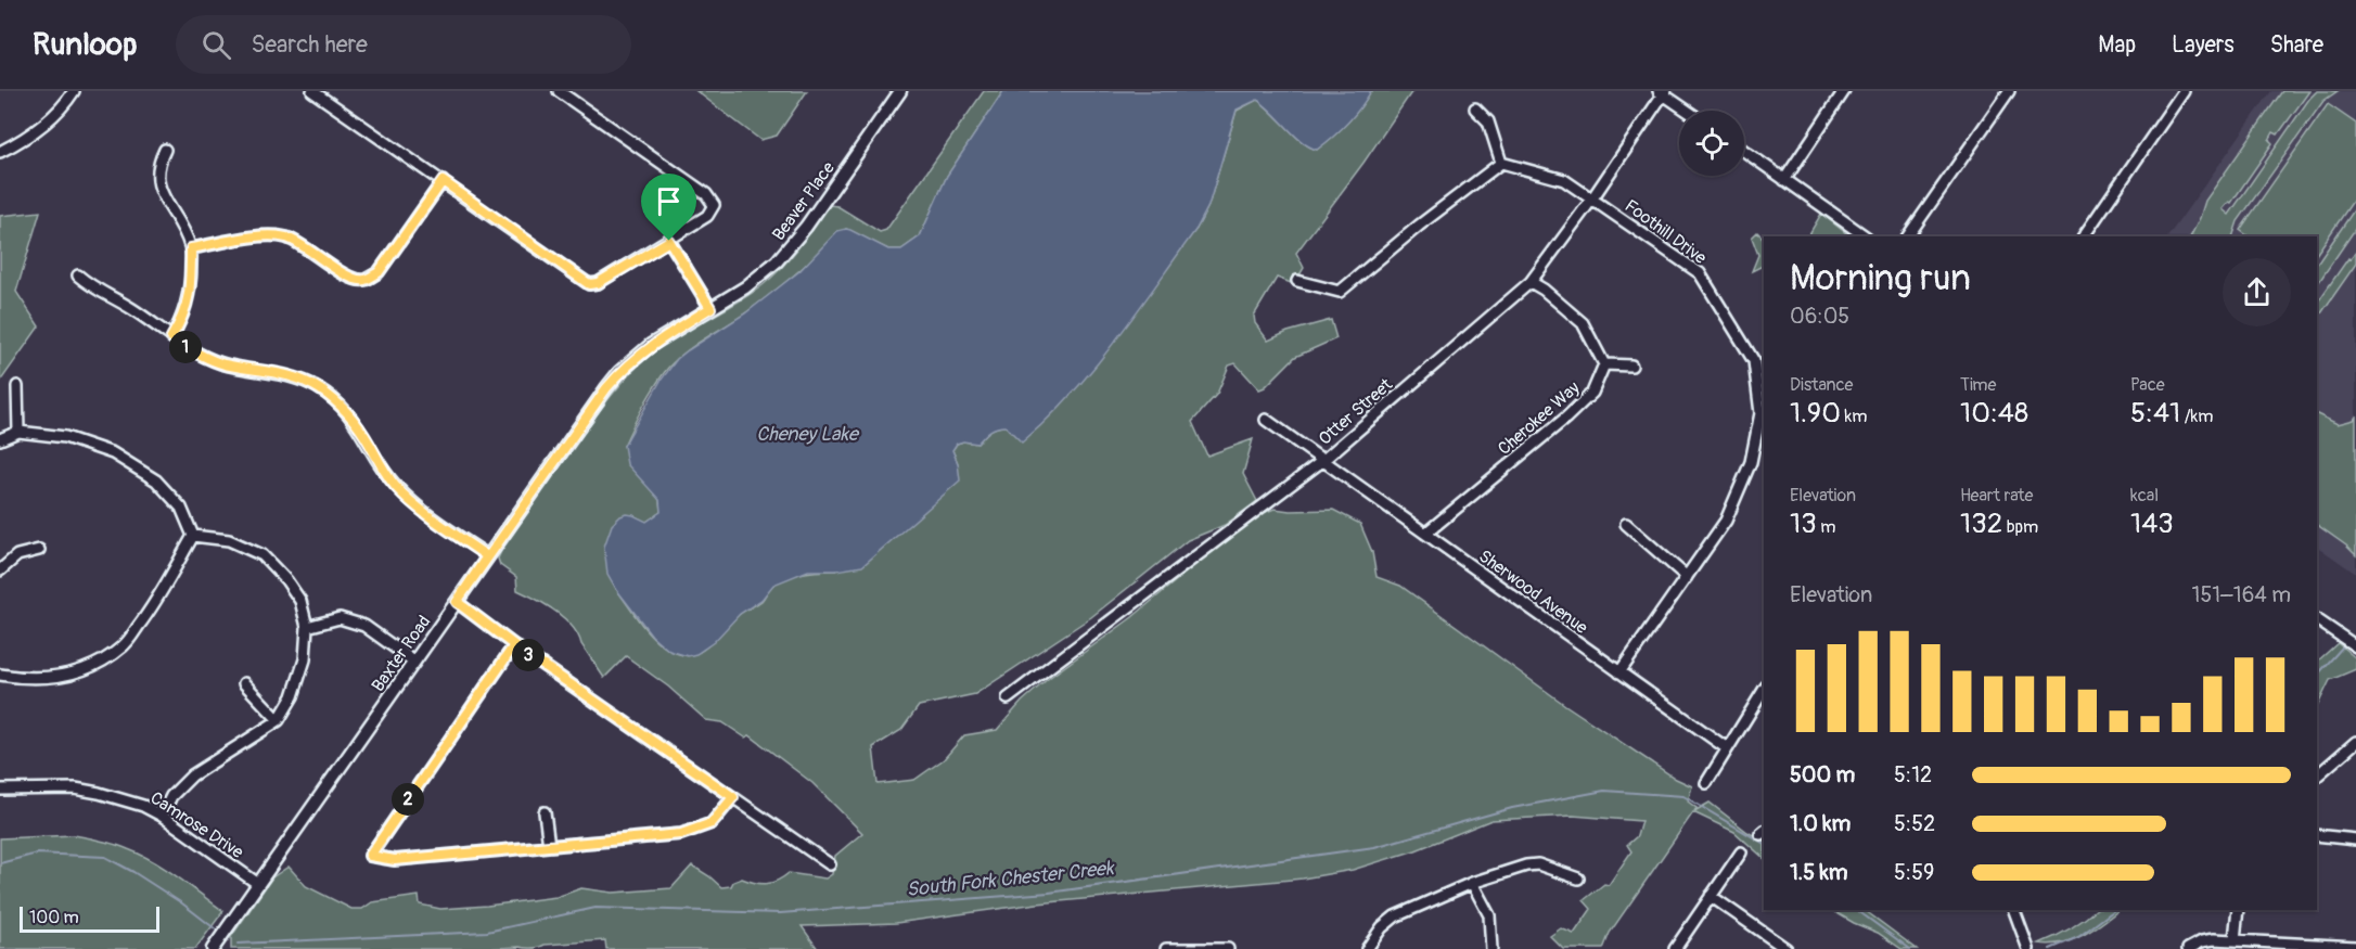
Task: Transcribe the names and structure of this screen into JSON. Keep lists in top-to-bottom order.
{
  "streets": {
    "street": [
      "Beaver Place",
      "Foothill Drive",
      "Otter Street",
      "Cherokee Way",
      "Sherwood Avenue",
      "Baxter Road",
      "Camrose Drive"
    ]
  },
  "crossings": [
    ["Beaver Place", "Baxter Road"],
    ["Foothill Drive", "Otter Street"],
    ["Foothill Drive", "Sherwood Avenue"],
    ["Otter Street", "Sherwood Avenue"],
    ["Cherokee Way", "Sherwood Avenue"],
    ["Baxter Road", "Camrose Drive"]
  ],
  "water": ["Cheney Lake", "South Fork Chester Creek"],
  "scale_bar": "100 m",
  "page": {
    "header": "Runloop",
    "search": "Search here",
    "nav": ["Map", "Layers", "Share"],
    "heading": ["Morning run", "06:05"],
    "pins": ["1", "3", "2"],
    "stats": [
      ["Distance", "1.90 km"],
      ["Time", "10:48"],
      ["Pace", "5:41 /km"],
      ["Elevation", "13 m"],
      ["Heart rate", "132 bpm"],
      ["kcal", "143"]
    ],
    "chart": ["Elevation", "151–164 m"],
    "list": [
      {
        "name": "500 m",
        "note": "5:12"
      },
      {
        "name": "1.0 km",
        "note": "5:52"
      },
      {
        "name": "1.5 km",
        "note": "5:59"
      }
    ],
    "scale": "100 m"
  }
}
